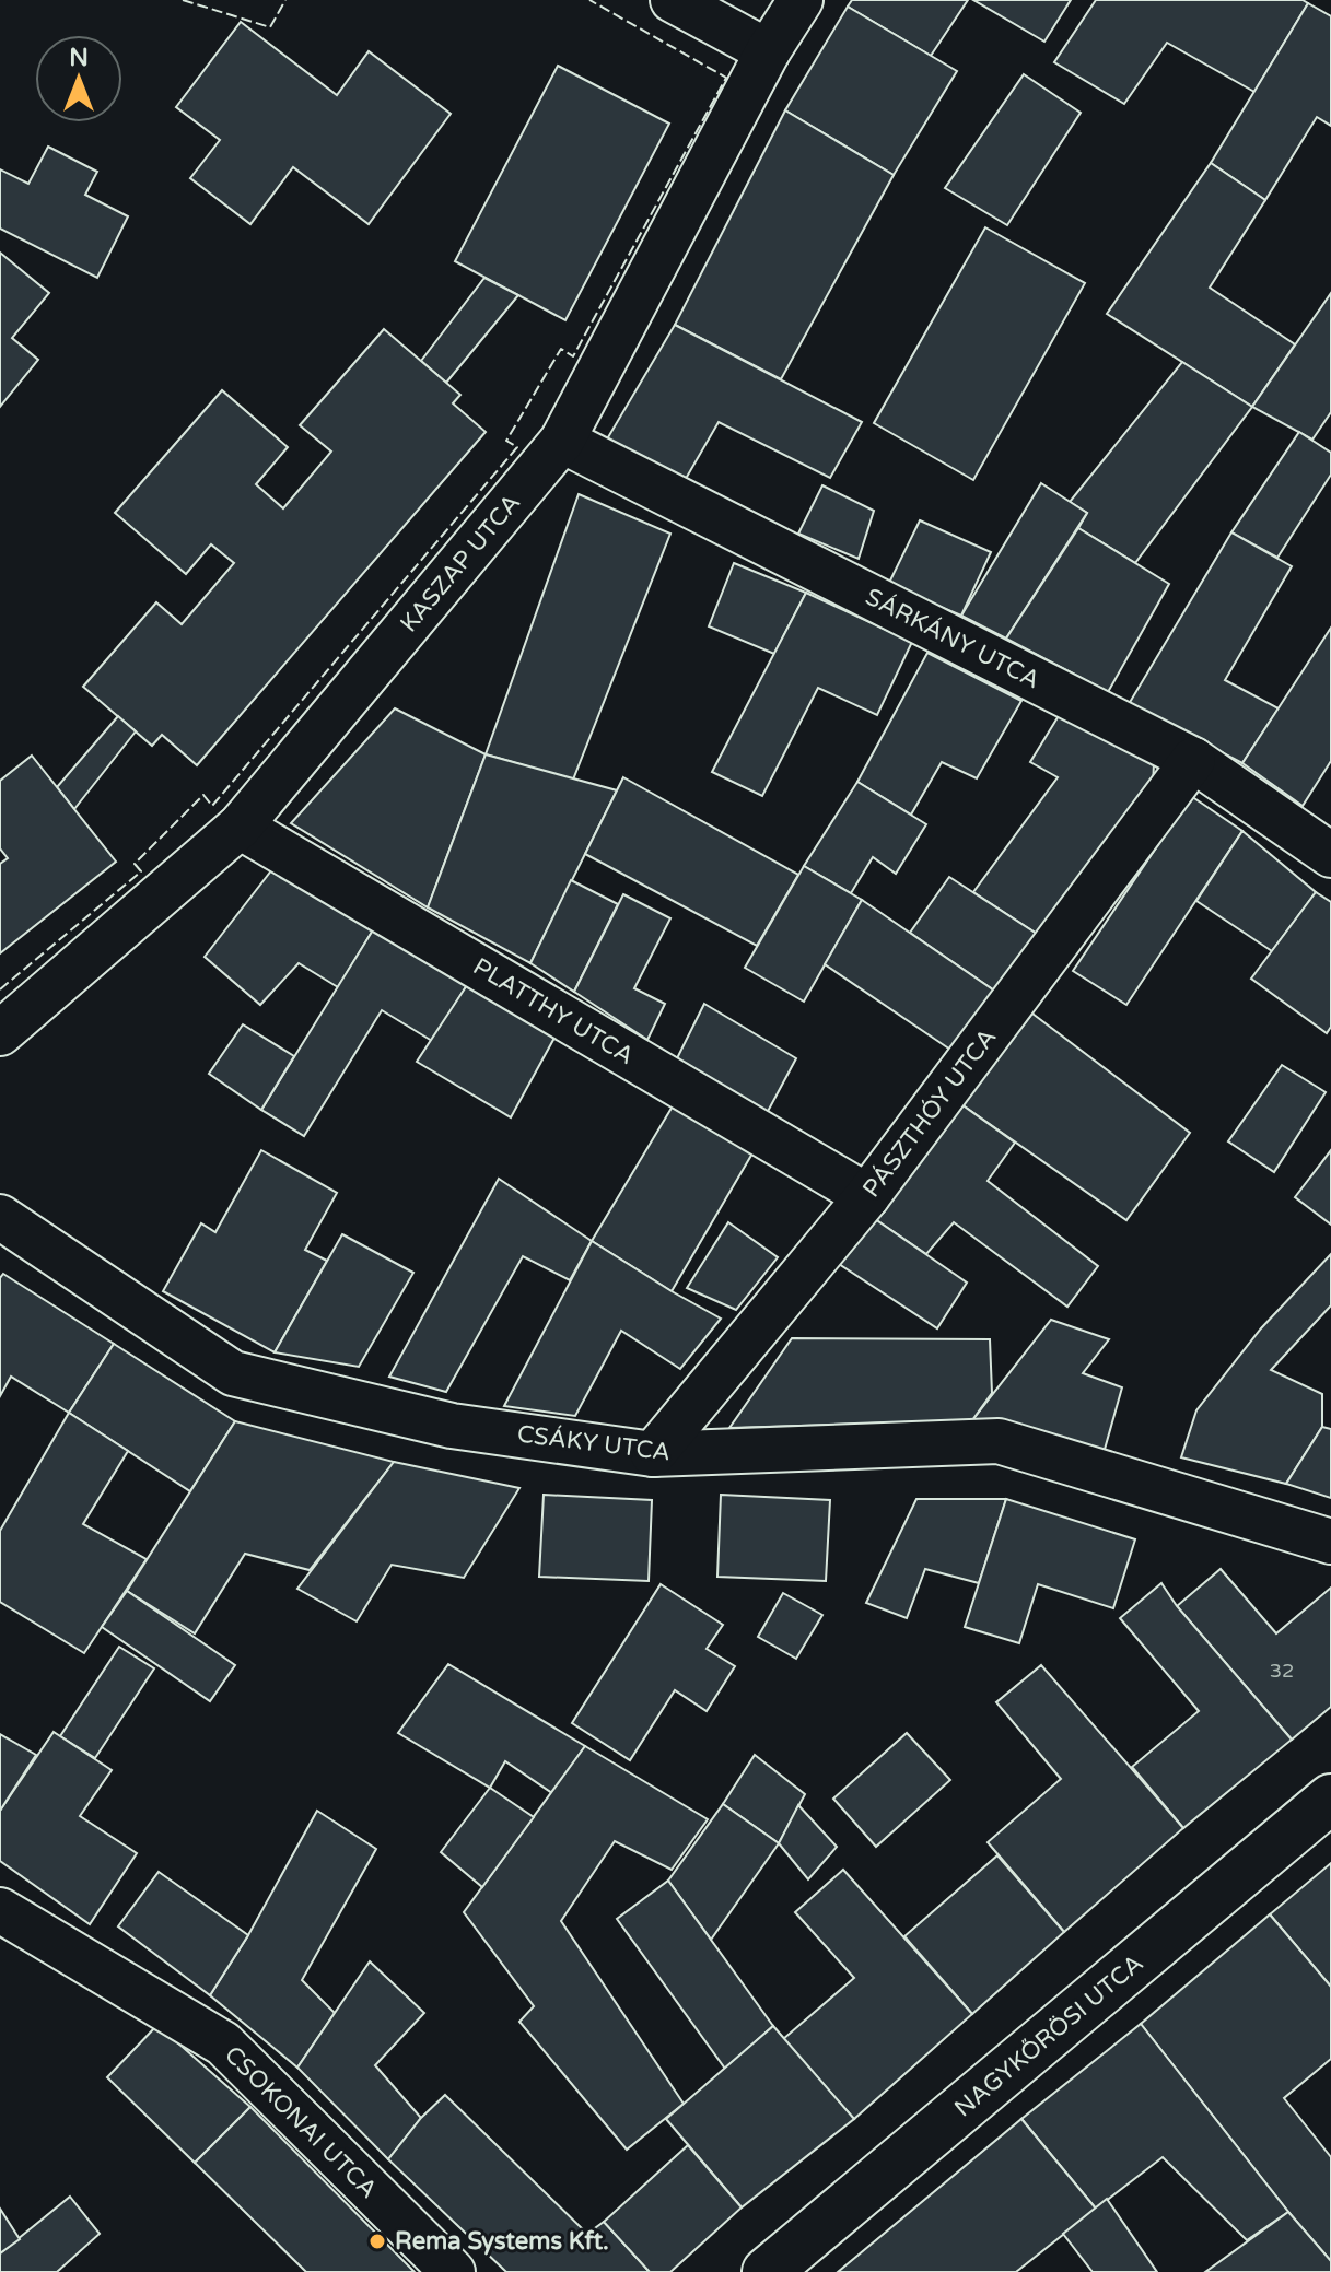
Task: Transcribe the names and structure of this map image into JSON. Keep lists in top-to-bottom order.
{
  "streets": {
    "street": [
      "KASZAP UTCA",
      "SÁRKÁNY UTCA",
      "PLATTHY UTCA",
      "PÁSZTHÓY UTCA",
      "CSÁKY UTCA",
      "NAGYKŐRÖSI UTCA",
      "CSOKONAI UTCA"
    ]
  },
  "crossings": [
    ["KASZAP UTCA", "SÁRKÁNY UTCA"],
    ["KASZAP UTCA", "PLATTHY UTCA"],
    ["SÁRKÁNY UTCA", "PÁSZTHÓY UTCA"],
    ["PLATTHY UTCA", "PÁSZTHÓY UTCA"],
    ["PÁSZTHÓY UTCA", "CSÁKY UTCA"]
  ],
  "places": ["Rema Systems Kft."],
  "house_numbers": ["32"],
  "north": "top"
}
